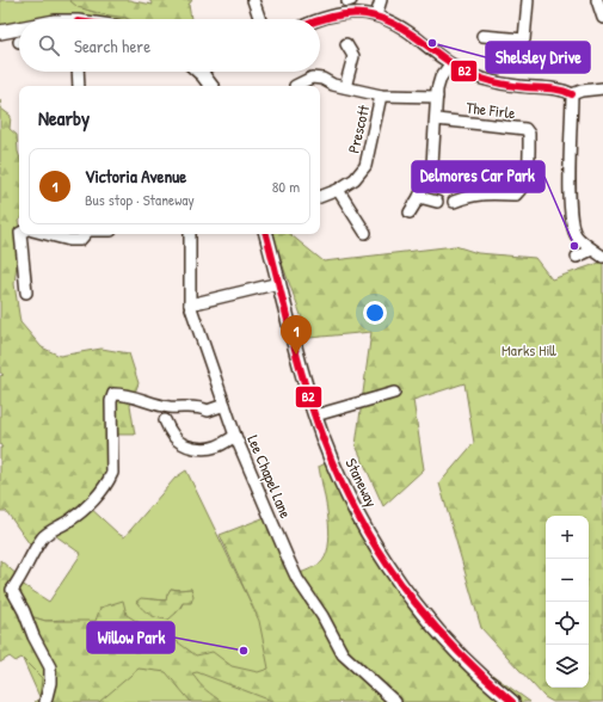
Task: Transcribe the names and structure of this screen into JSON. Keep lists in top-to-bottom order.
{
  "streets": {
    "main road": ["Staneway"],
    "street": ["The Firle", "Prescott", "Lee Chapel Lane"]
  },
  "parks": ["Marks Hill"],
  "places": ["Shelsley Drive", "Delmores Car Park", "Willow Park"],
  "lines": ["transit line B2"],
  "page": {
    "search": "Search here",
    "heading": "Nearby",
    "list": [
      {
        "mark": "1",
        "name": "Victoria Avenue",
        "note": "Bus stop · Staneway",
        "value": "80 m"
      }
    ],
    "pins": "1",
    "map_buttons": ["+", "−"]
  }
}
